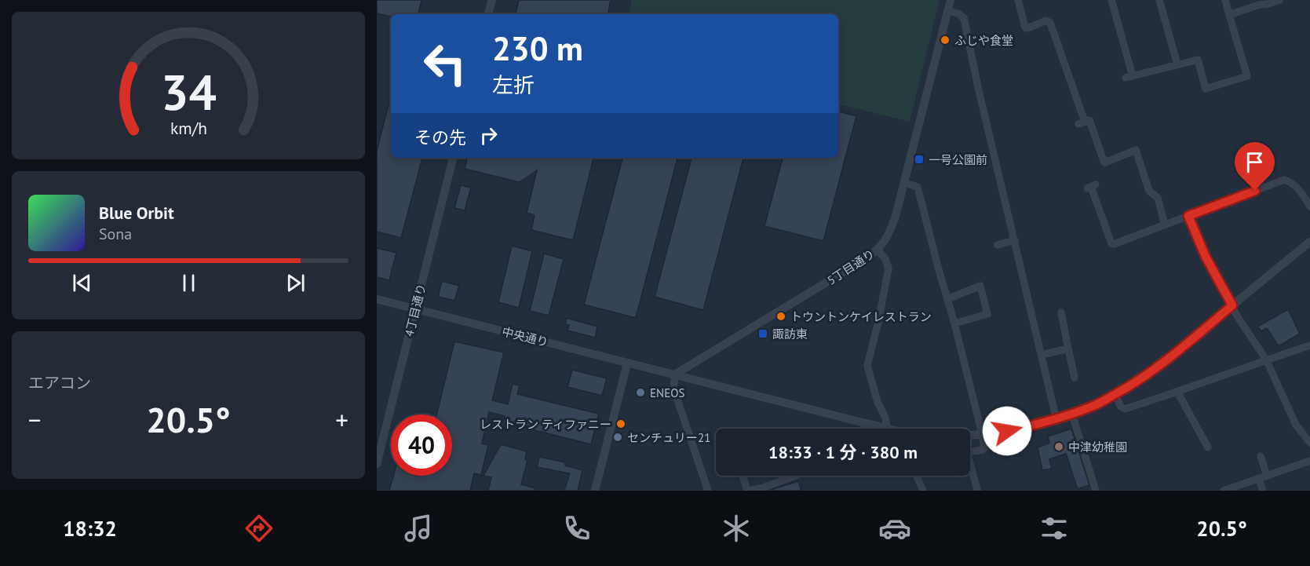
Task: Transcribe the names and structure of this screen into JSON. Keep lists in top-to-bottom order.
{
  "streets": {
    "street": ["5丁目通り", "4丁目通り", "中央通り"]
  },
  "crossings": [
    ["5丁目通り", "中央通り"],
    ["4丁目通り", "中央通り"]
  ],
  "places": {
    "other": [
      "ふじや食堂",
      "トウントンケイレストラン",
      "ENEOS",
      "レストラン ティファニー",
      "センチュリー21",
      "中津幼稚園"
    ],
    "transit": ["一号公園前", "諏訪東"]
  },
  "page": {
    "turn": ["230 m", "左折"],
    "then": "その先",
    "song": ["Blue Orbit", "Sona"],
    "tile": "エアコン",
    "heat": ["−", "20.5°", "+"],
    "limit": "40",
    "trip": "18:33 · 1 分 · 380 m",
    "tabs": ["18:32", "20.5°"],
    "gauge": ["34", "km/h"]
  }
}
